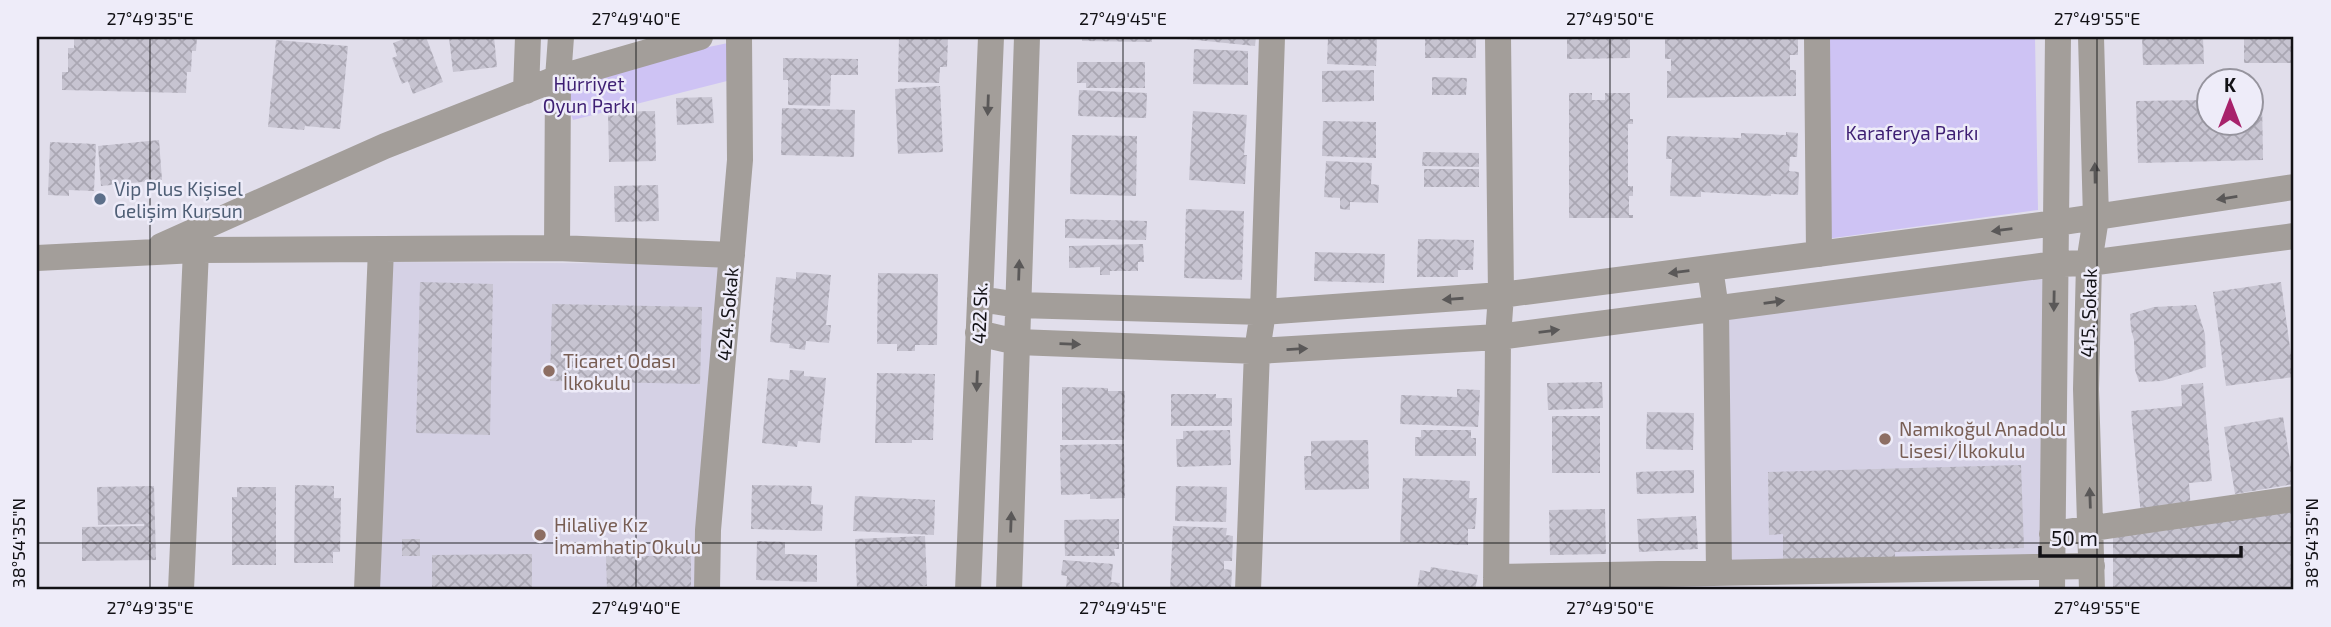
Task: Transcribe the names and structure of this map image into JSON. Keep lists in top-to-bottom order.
{
  "streets": {
    "street": ["422 Sk.", "415. Sokak", "424. Sokak"]
  },
  "parks": ["Hürriyet Oyun Parkı", "Karaferya Parkı"],
  "places": [
    "Vip Plus Kişisel Gelişim Kursun",
    "Ticaret Odası İlkokulu",
    "Namıkoğul Anadolu Lisesi/İlkokulu",
    "Hilaliye Kız İmamhatip Okulu"
  ],
  "scale_bar": "50 m",
  "north": "top",
  "coordinates": [
    "27°49'35\"E",
    "27°49'40\"E",
    "27°49'45\"E",
    "27°49'50\"E",
    "27°49'55\"E",
    "38°54'35\"N"
  ]
}
